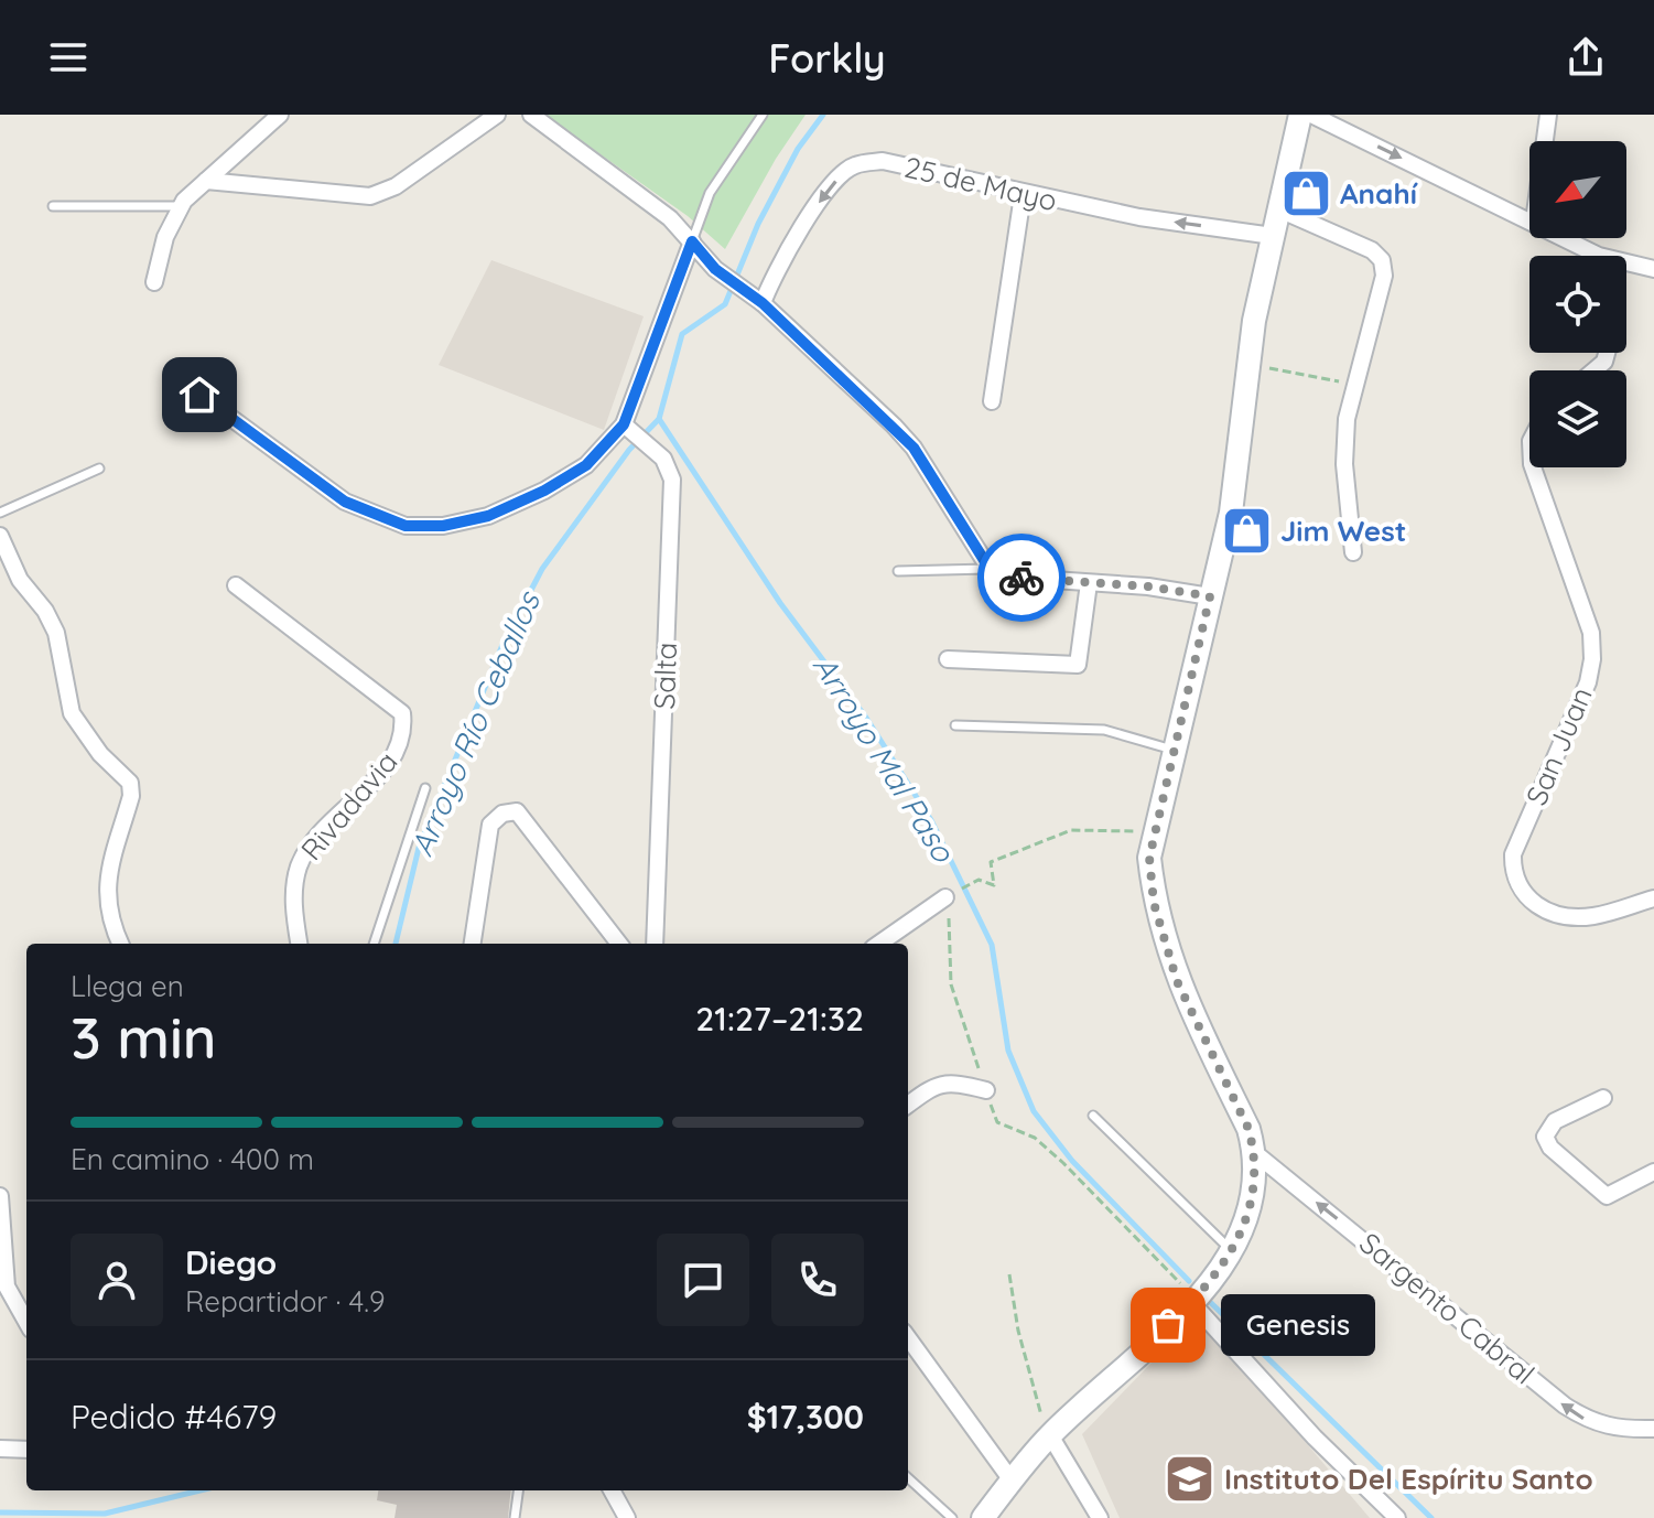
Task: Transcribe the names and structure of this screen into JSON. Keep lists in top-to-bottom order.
{
  "streets": {
    "street": [
      "25 de Mayo",
      "Salta",
      "San Juan",
      "Rivadavia",
      "Sargento Cabral"
    ]
  },
  "one_way": ["25 de Mayo", "Sargento Cabral"],
  "water": ["Arroyo Río Ceballos", "Arroyo Mal Paso"],
  "places": {
    "shop": ["Anahí", "Jim West"],
    "other": ["Genesis"],
    "school or university": ["Instituto Del Espíritu Santo"]
  },
  "north": "bottom left",
  "page": {
    "header": "Forkly",
    "heading": ["3 min", "Llega en", "21:27–21:32"],
    "panel": [
      "Diego",
      "Repartidor · 4.9",
      "Pedido #4679",
      "$17,300"
    ],
    "bar": "En camino · 400 m",
    "bubble": "Genesis"
  }
}
